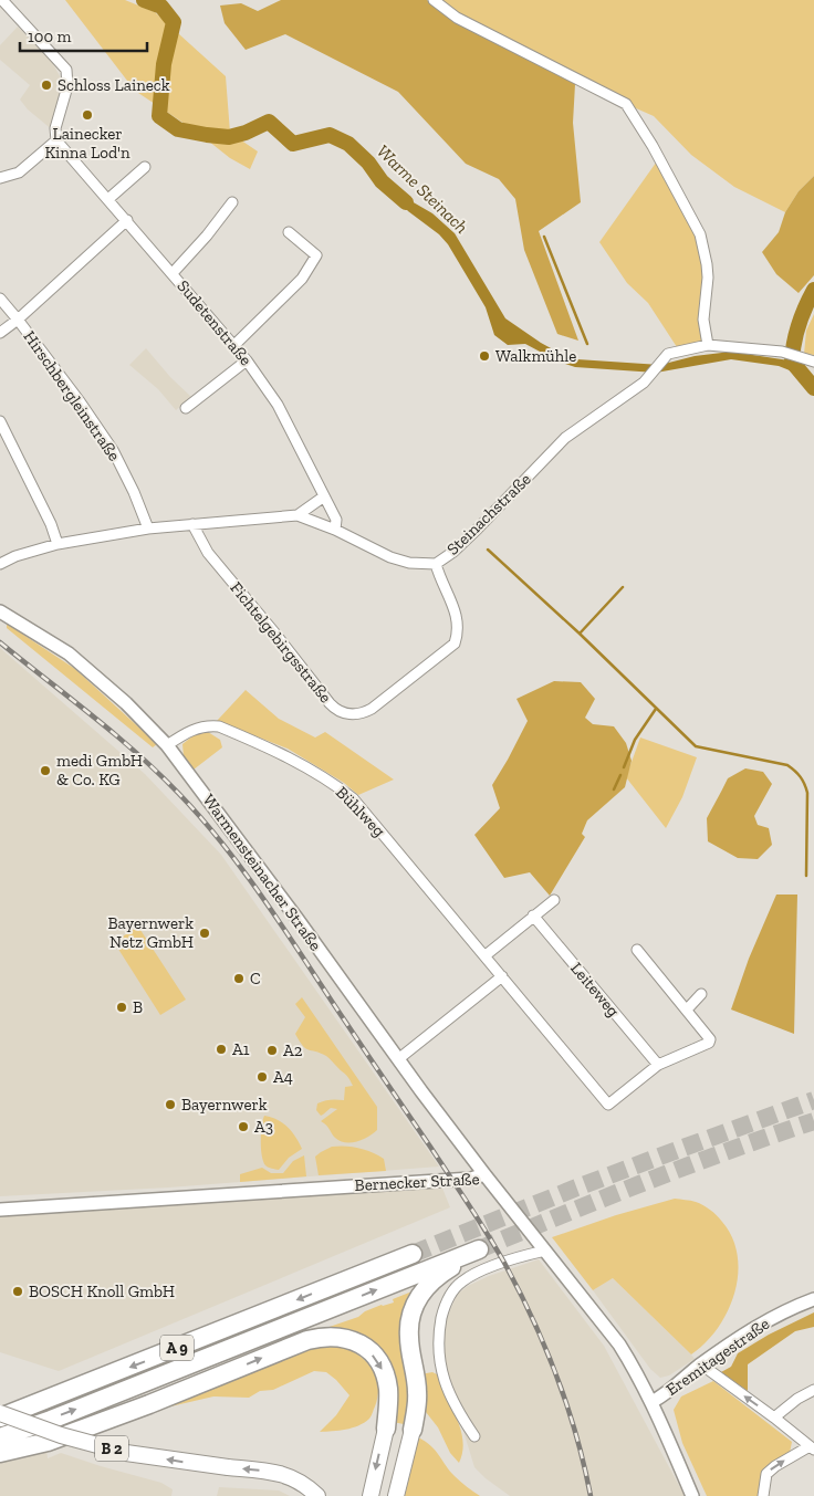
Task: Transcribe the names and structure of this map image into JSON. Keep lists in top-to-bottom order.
{
  "streets": {
    "highway": ["A 9"],
    "main road": ["B 2"],
    "street": [
      "Sudetenstraße",
      "Hirschbergleinstraße",
      "Steinachstraße",
      "Fichtelgebirgsstraße",
      "Bühlweg",
      "Warmensteinacher Straße",
      "Leiteweg",
      "Bernecker Straße",
      "Eremitagestraße"
    ]
  },
  "crossings": [
    ["Sudetenstraße", "Steinachstraße"],
    ["Hirschbergleinstraße", "Steinachstraße"],
    ["Steinachstraße", "Fichtelgebirgsstraße"],
    ["Bühlweg", "Warmensteinacher Straße"],
    ["Bühlweg", "Leiteweg"],
    ["Warmensteinacher Straße", "Bernecker Straße"],
    ["Bernecker Straße", "Eremitagestraße"]
  ],
  "water": ["Warme Steinach"],
  "places": [
    "Schloss Laineck",
    "Lainecker Kinna Lod'n",
    "Walkmühle",
    "medi GmbH & Co. KG",
    "Bayernwerk Netz GmbH",
    "C",
    "B",
    "A1",
    "A2",
    "A4",
    "Bayernwerk",
    "A3",
    "BOSCH Knoll GmbH"
  ],
  "scale_bar": "100 m"
}
